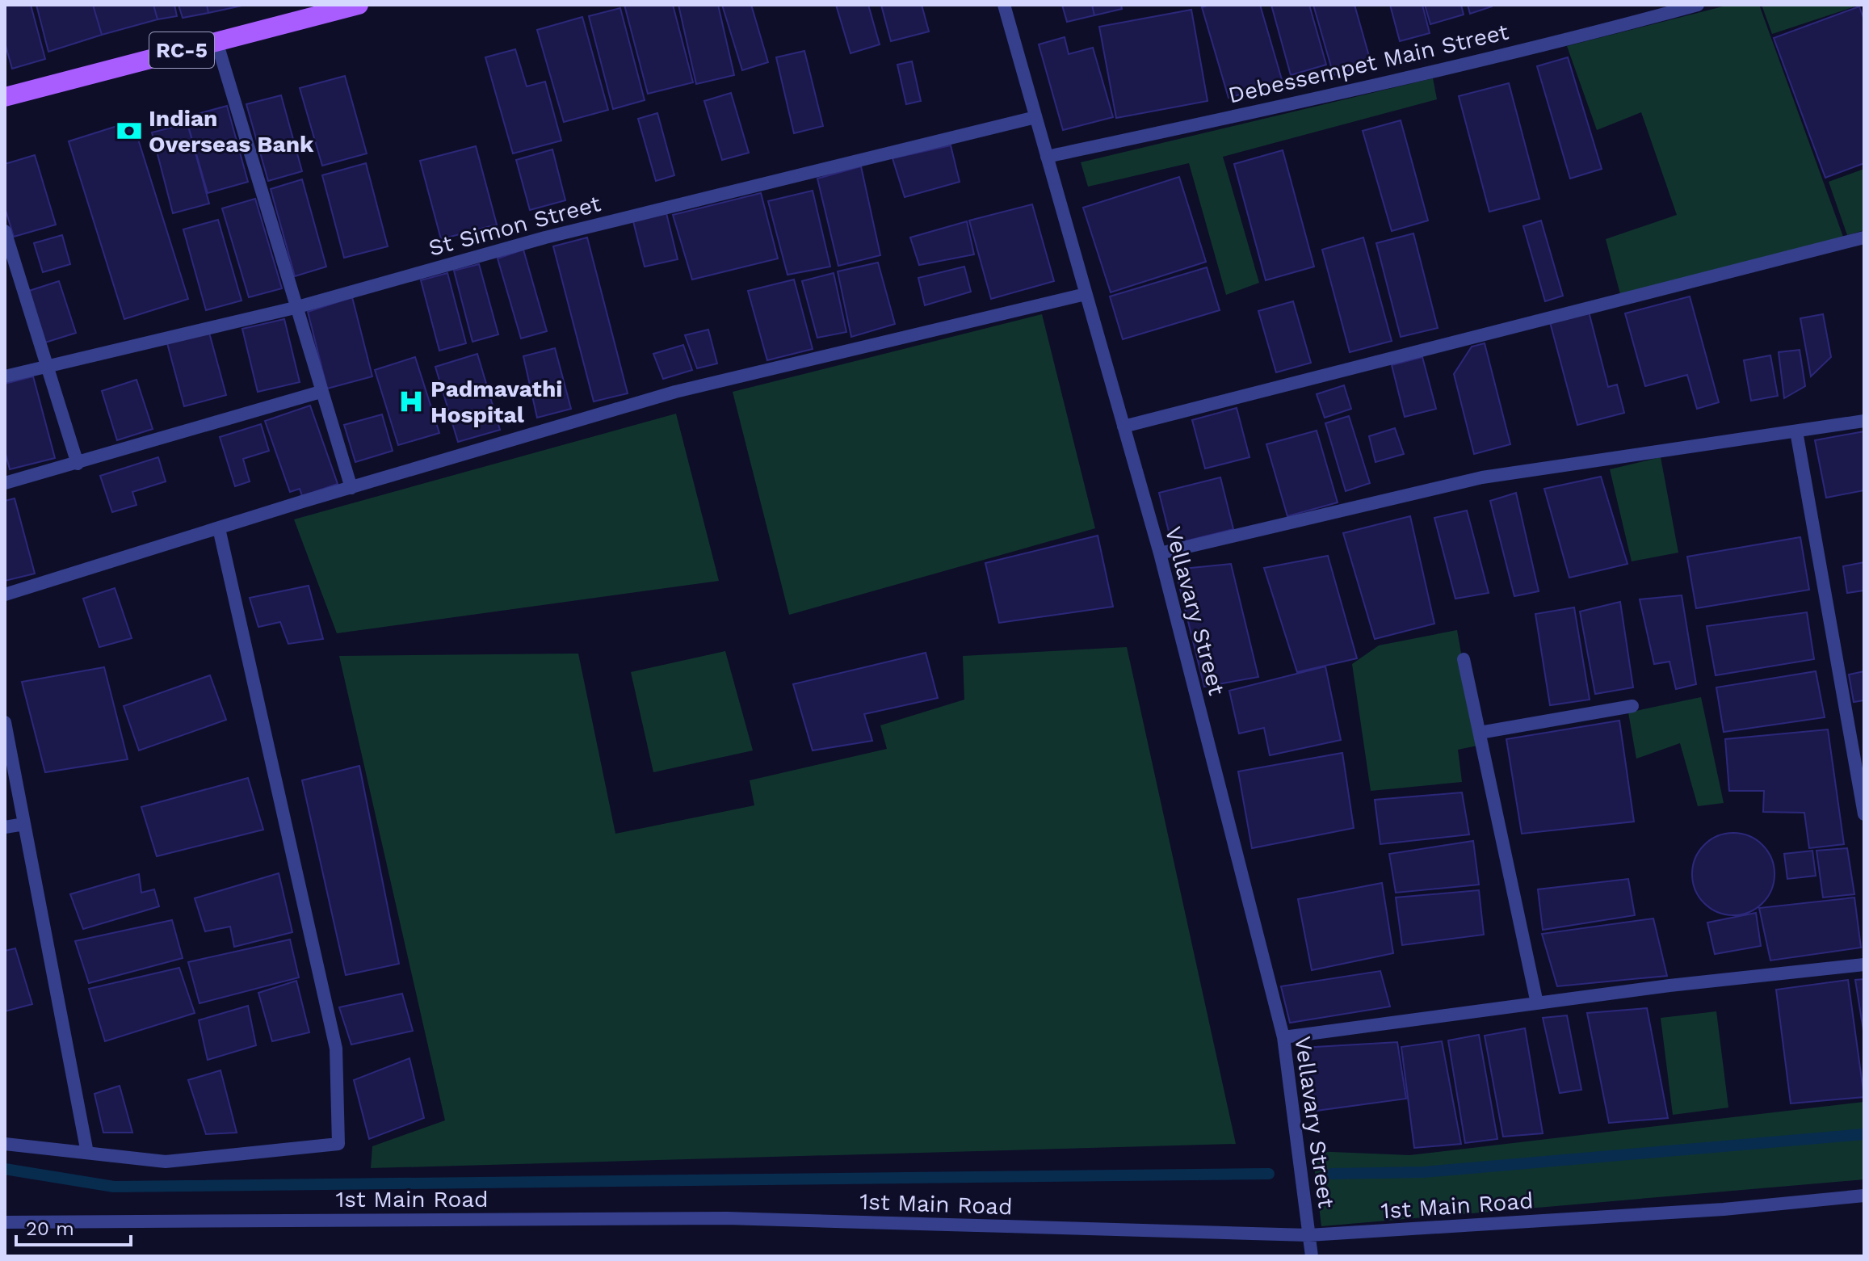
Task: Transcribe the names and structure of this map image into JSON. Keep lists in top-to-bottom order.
{
  "streets": {
    "main road": ["RC-5"],
    "street": [
      "Debessempet Main Street",
      "St Simon Street",
      "Vellavary Street",
      "1st Main Road"
    ]
  },
  "crossings": [
    ["Debessempet Main Street", "Vellavary Street"],
    ["St Simon Street", "Vellavary Street"],
    ["Vellavary Street", "1st Main Road"]
  ],
  "places": {
    "bank": ["Indian Overseas Bank"],
    "hospital": ["Padmavathi Hospital"]
  },
  "scale_bar": "20 m"
}
